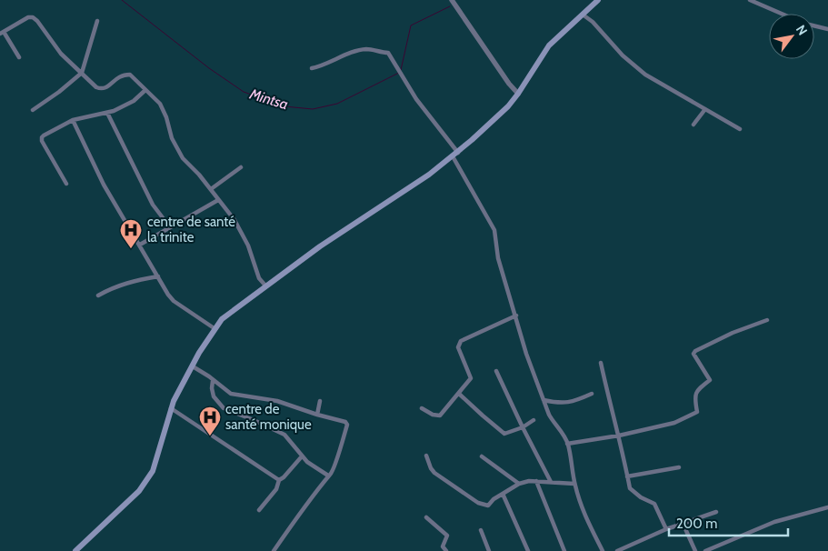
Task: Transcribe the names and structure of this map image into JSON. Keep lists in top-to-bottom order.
{
  "water": ["Mintsa"],
  "places": {
    "hospital": ["centre de santé la trinite", "centre de santé monique"]
  },
  "scale_bar": "200 m",
  "north": "top right"
}
